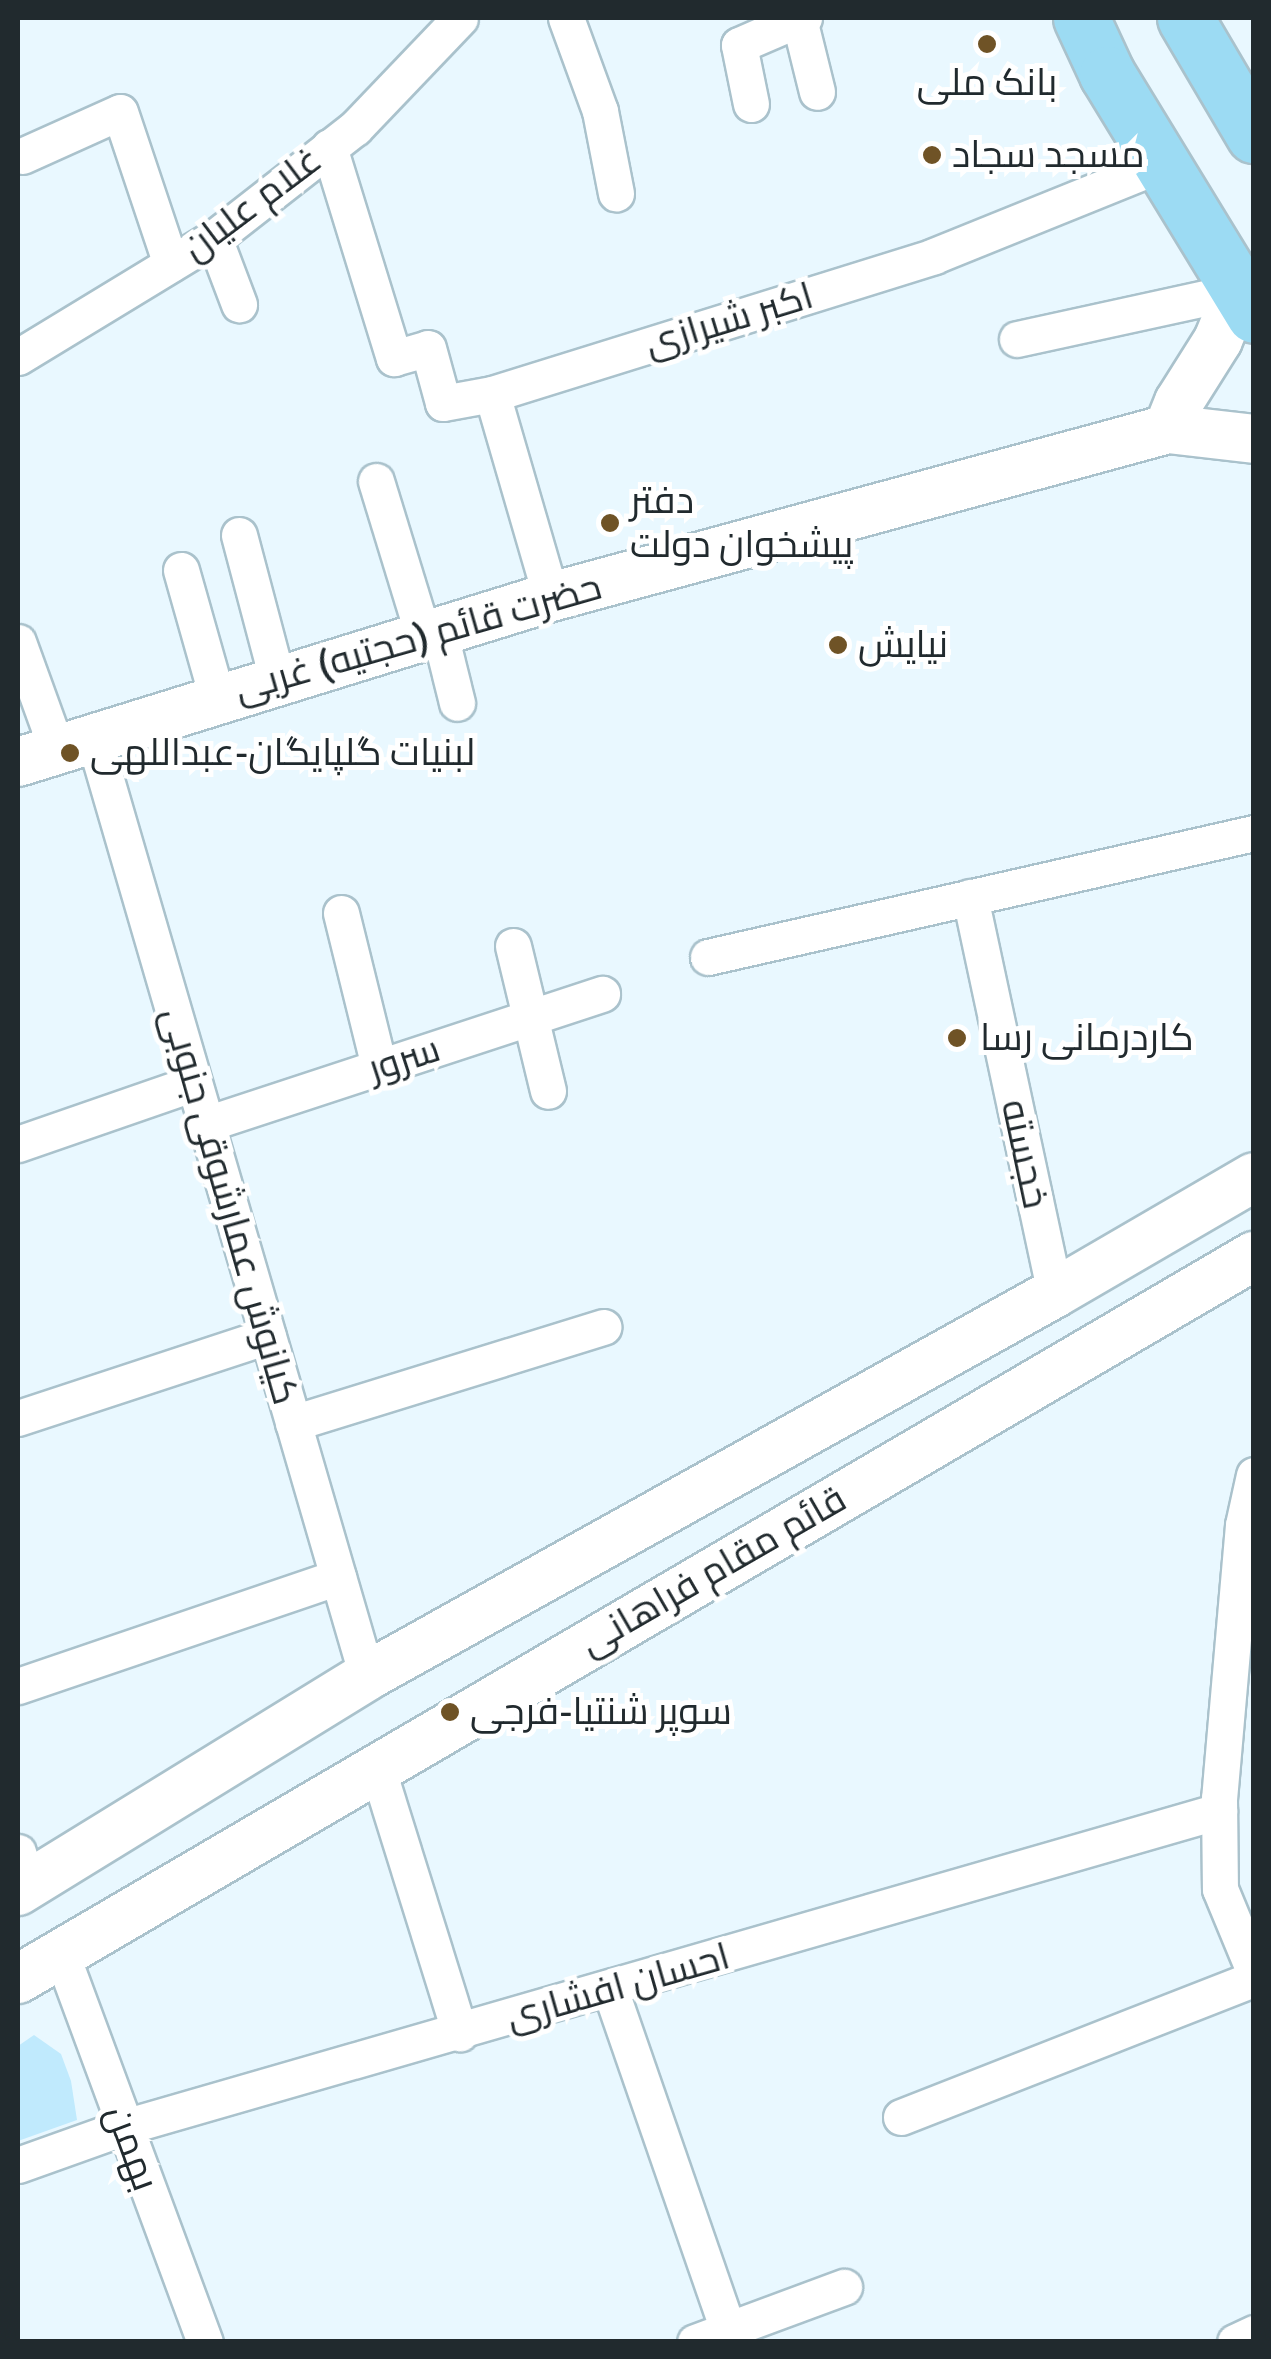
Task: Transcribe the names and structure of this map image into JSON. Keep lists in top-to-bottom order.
{
  "streets": {
    "main road": ["حضرت قائم (حجتیه) غربی", "قائم مقام فراهانی"],
    "street": [
      "غلام علیان",
      "اکبر شیرازی",
      "سرور",
      "خجسته",
      "کیانوش عمارشوقی جنوبی",
      "احسان افشاری",
      "بهمن"
    ]
  },
  "crossings": [
    ["غلام علیان", "اکبر شیرازی"],
    ["حضرت قائم (حجتیه) غربی", "کیانوش عمارشوقی جنوبی"],
    ["سرور", "کیانوش عمارشوقی جنوبی"],
    ["خجسته", "قائم مقام فراهانی"],
    ["کیانوش عمارشوقی جنوبی", "قائم مقام فراهانی"],
    ["قائم مقام فراهانی", "بهمن"],
    ["احسان افشاری", "بهمن"]
  ],
  "places": [
    "بانک ملی",
    "مسجد سجاد",
    "دفتر پیشخوان دولت",
    "نیایش",
    "لبنیات گلپایگان-عبداللهی",
    "کاردرمانی رسا",
    "سوپر شنتیا-فرجی"
  ]
}
